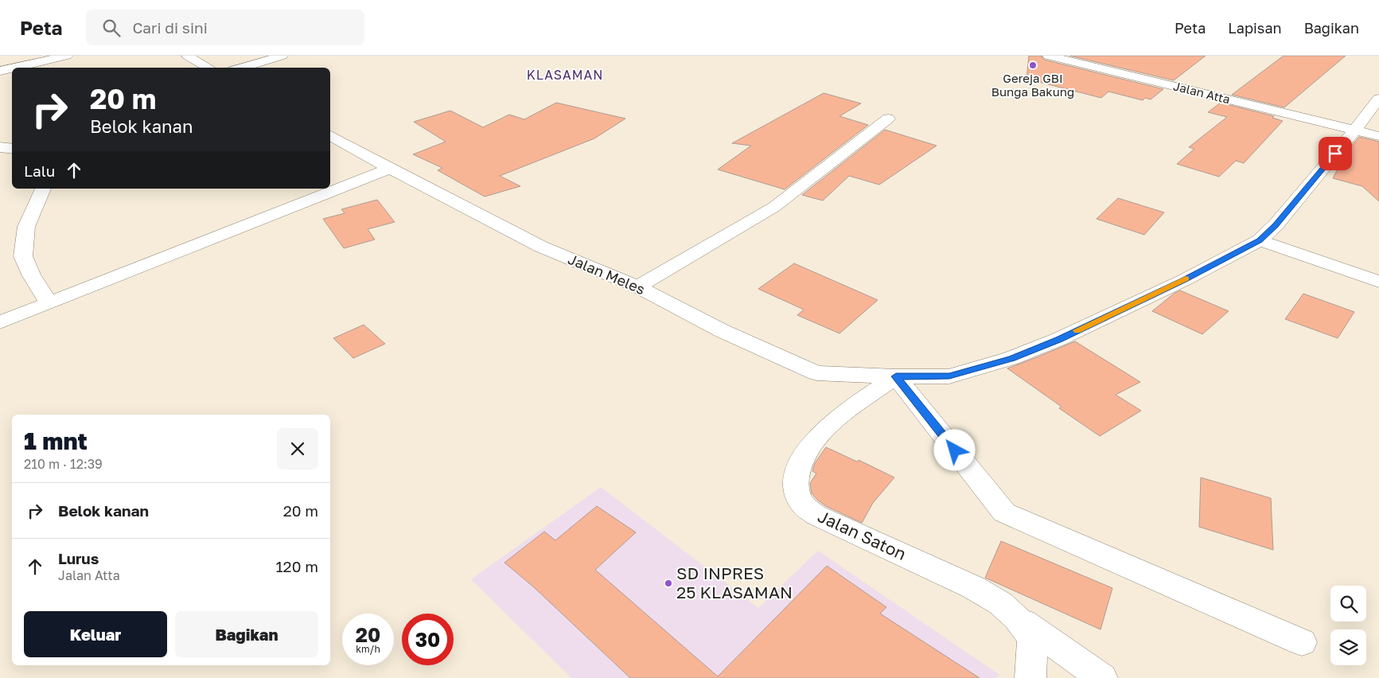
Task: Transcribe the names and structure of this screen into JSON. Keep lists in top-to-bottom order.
{
  "streets": {
    "main road": ["Jalan Atta", "Jalan Meles", "Jalan Saton"]
  },
  "crossings": [
    ["Jalan Meles", "Jalan Saton"]
  ],
  "districts": ["KLASAMAN"],
  "places": ["Gereja GBI Bunga Bakung", "SD INPRES 25 KLASAMAN"],
  "page": {
    "header": "Peta",
    "search": "Cari di sini",
    "nav": ["Peta", "Lapisan", "Bagikan"],
    "turn": ["20 m", "Belok kanan"],
    "then": "Lalu",
    "heading": ["1 mnt", "210 m · 12:39"],
    "list": [
      {
        "name": "Belok kanan",
        "value": "20 m"
      },
      {
        "name": "Lurus",
        "note": "Jalan Atta",
        "value": "120 m"
      }
    ],
    "buttons": ["Keluar", "Bagikan"],
    "speed": "20 km/h",
    "limit": "30"
  }
}
